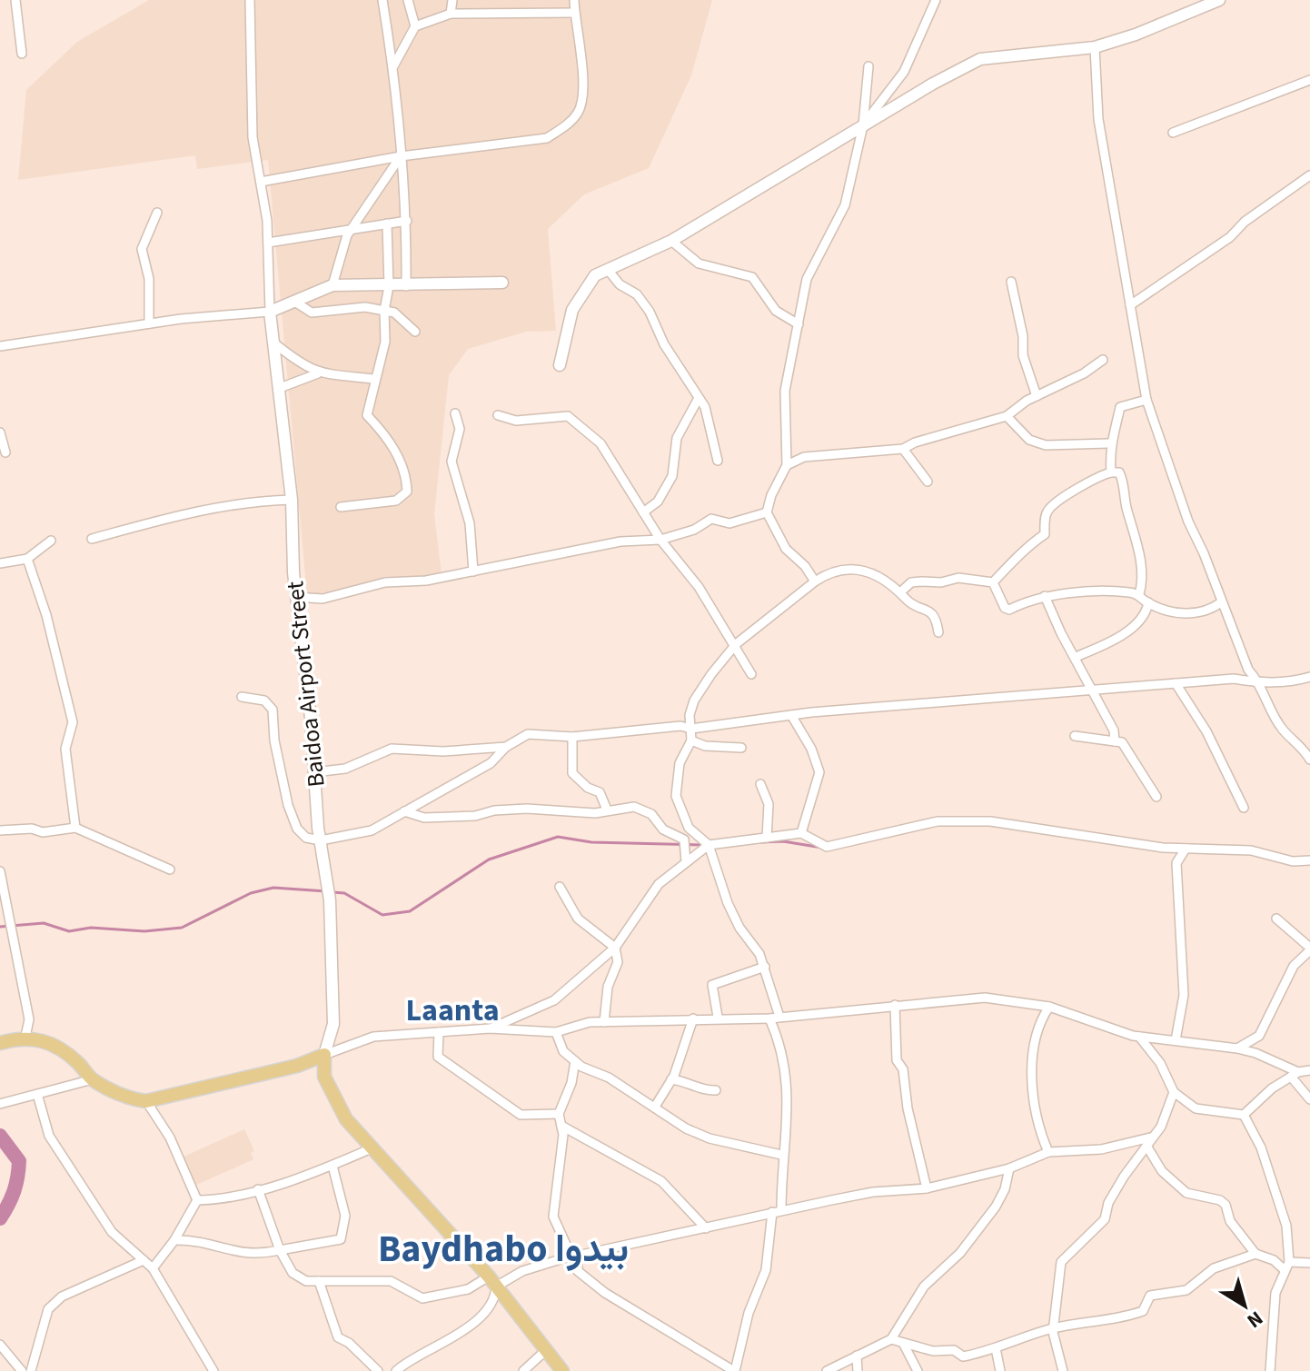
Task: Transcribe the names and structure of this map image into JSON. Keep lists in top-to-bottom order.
{
  "streets": {
    "street": ["Baidoa Airport Street"]
  },
  "districts": ["Laanta", "Baydhabo بيدوا"],
  "north": "bottom right"
}
